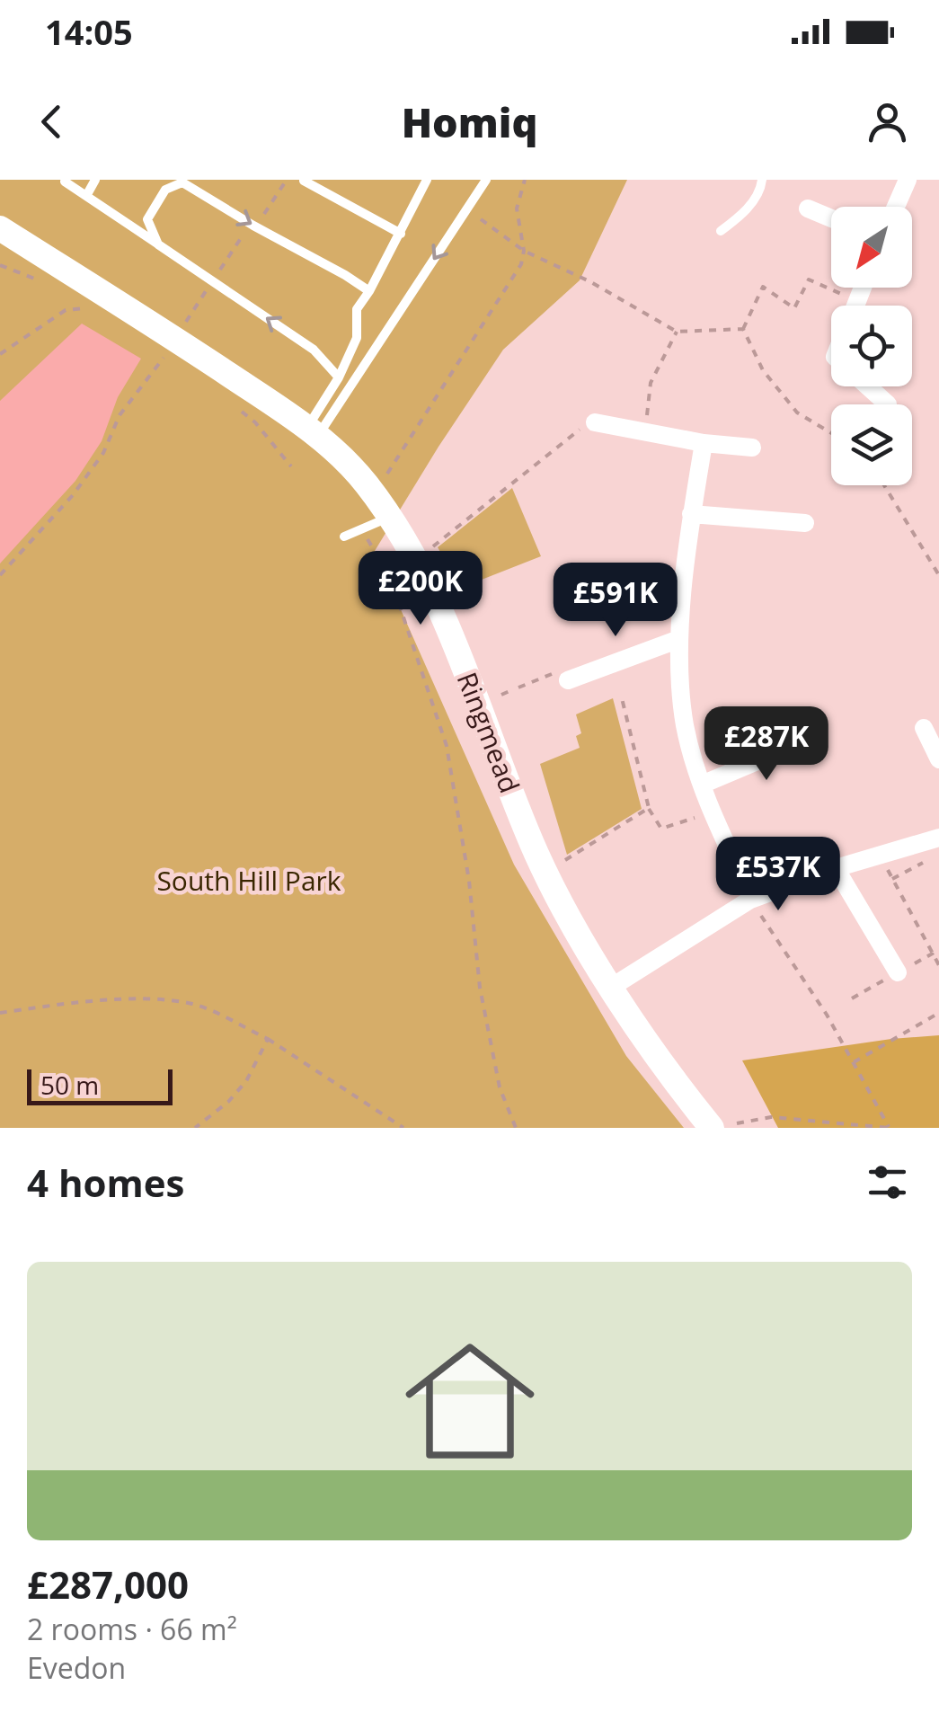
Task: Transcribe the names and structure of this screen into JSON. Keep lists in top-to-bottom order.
{
  "streets": {
    "street": ["Ringmead"]
  },
  "parks": ["South Hill Park"],
  "scale_bar": "50 m",
  "north": "bottom left",
  "page": {
    "status": "14:05",
    "header": "Homiq",
    "price": [
      "£200K",
      "£591K",
      "£287K",
      "£537K"
    ],
    "scale": "50 m",
    "heading": "4 homes",
    "list": [
      {
        "name": "£287,000",
        "note": "2 rooms · 66 m² · Evedon"
      }
    ]
  }
}
